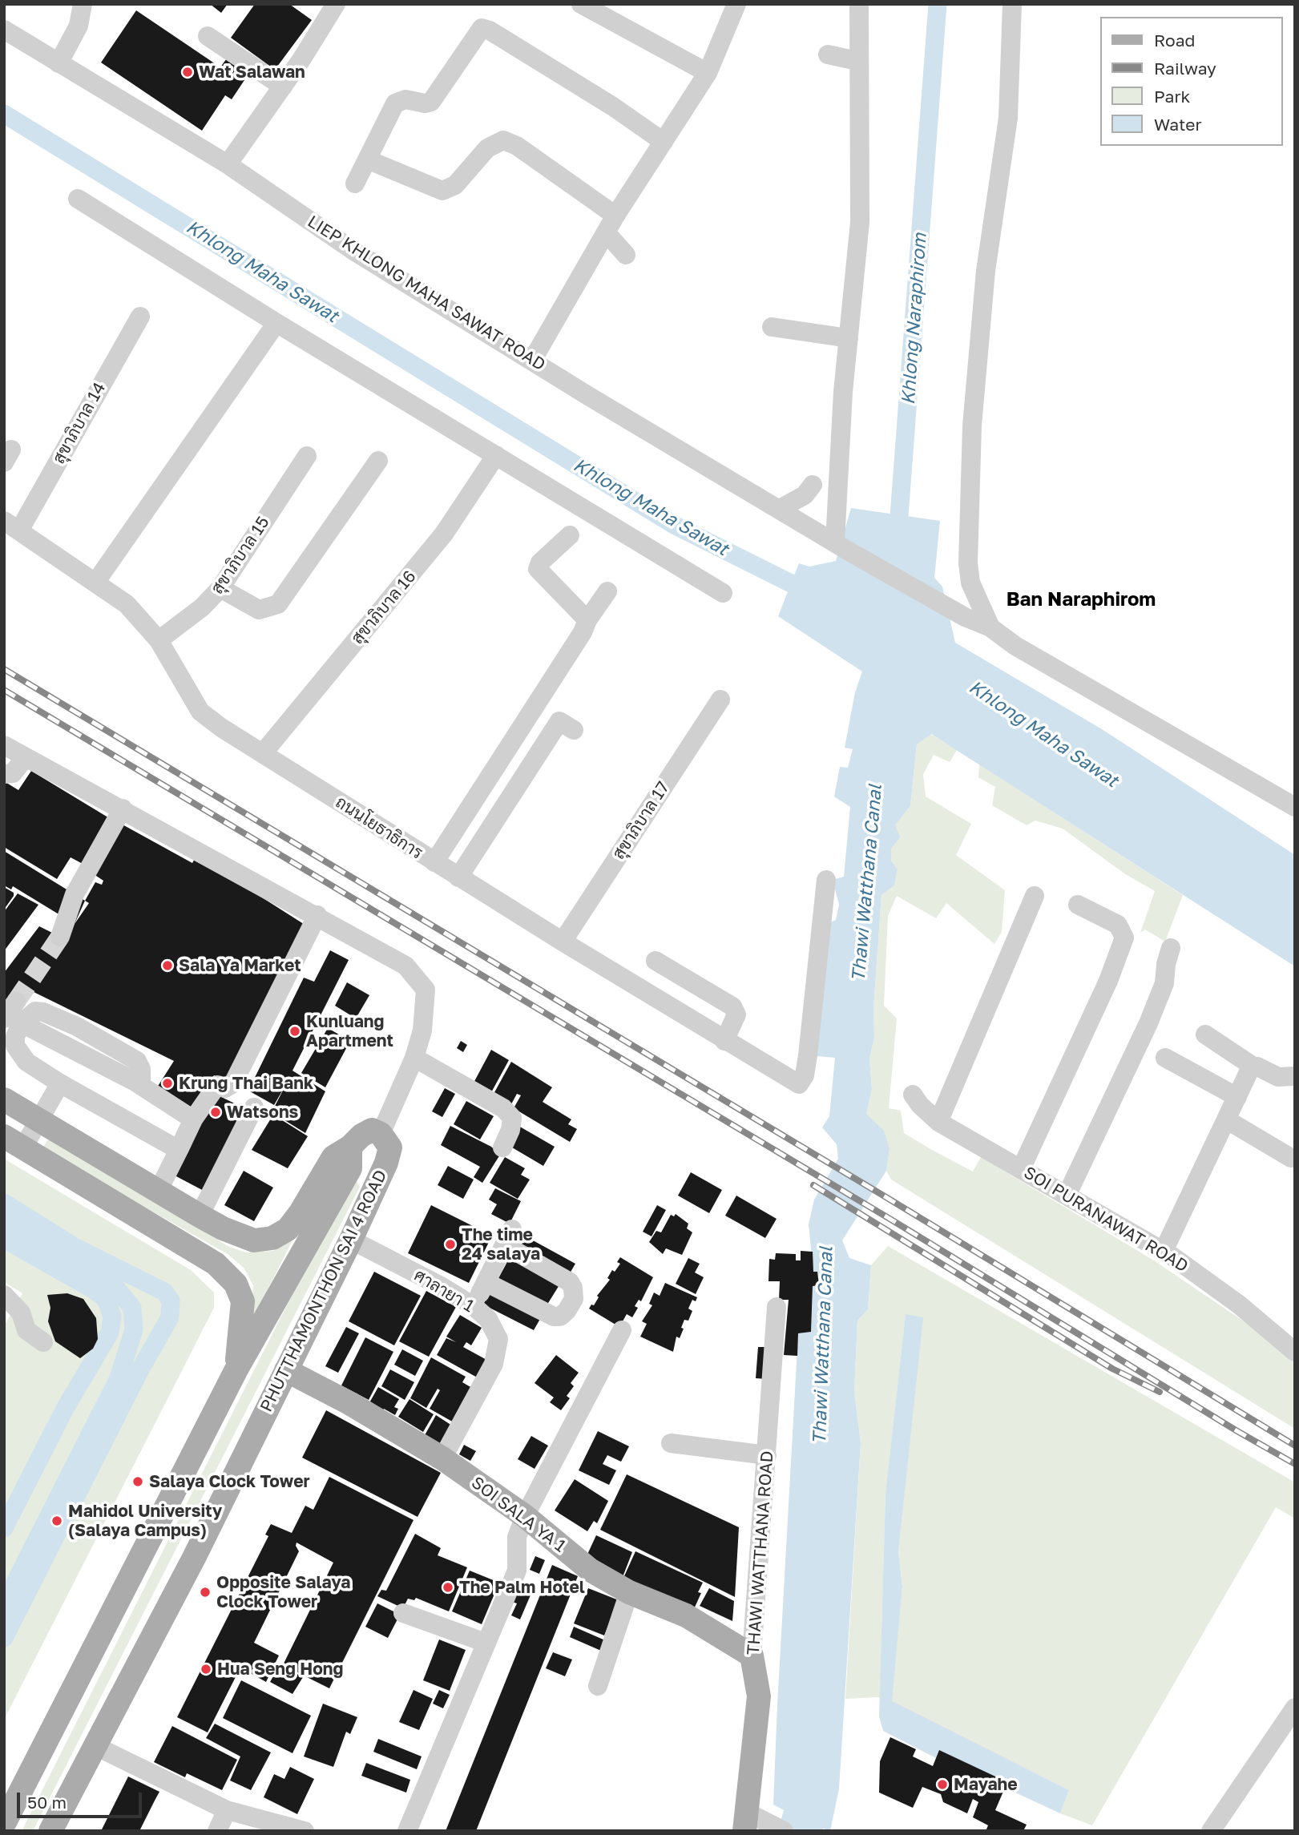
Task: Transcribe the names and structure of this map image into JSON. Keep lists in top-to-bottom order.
{
  "streets": {
    "main road": ["PHUTTHAMONTHON SAI 4 ROAD", "SOI SALA YA 1", "THAWI WATTHANA ROAD"],
    "street": [
      "LIEP KHLONG MAHA SAWAT ROAD",
      "สุขาภิบาล 14",
      "สุขาภิบาล 15",
      "สุขาภิบาล 16",
      "สุขาภิบาล 17",
      "ถนนโยธาธิการ",
      "SOI PURANAWAT ROAD",
      "ศาลายา 1"
    ]
  },
  "crossings": [
    ["สุขาภิบาล 14", "ถนนโยธาธิการ"],
    ["สุขาภิบาล 15", "ถนนโยธาธิการ"],
    ["สุขาภิบาล 16", "ถนนโยธาธิการ"],
    ["สุขาภิบาล 17", "ถนนโยธาธิการ"],
    ["PHUTTHAMONTHON SAI 4 ROAD", "ศาลายา 1"],
    ["PHUTTHAMONTHON SAI 4 ROAD", "SOI SALA YA 1"],
    ["ศาลายา 1", "SOI SALA YA 1"],
    ["SOI SALA YA 1", "THAWI WATTHANA ROAD"]
  ],
  "districts": ["Ban Naraphirom"],
  "water": ["Khlong Maha Sawat", "Khlong Naraphirom", "Thawi Watthana Canal"],
  "places": [
    "Wat Salawan",
    "Sala Ya Market",
    "Kunluang Apartment",
    "Krung Thai Bank",
    "Watsons",
    "The time 24 salaya",
    "Salaya Clock Tower",
    "Mahidol University (Salaya Campus)",
    "The Palm Hotel",
    "Opposite Salaya Clock Tower",
    "Hua Seng Hong",
    "Mayahe"
  ],
  "legend": [
    "Road",
    "Railway",
    "Park",
    "Water"
  ],
  "scale_bar": "50 m"
}
